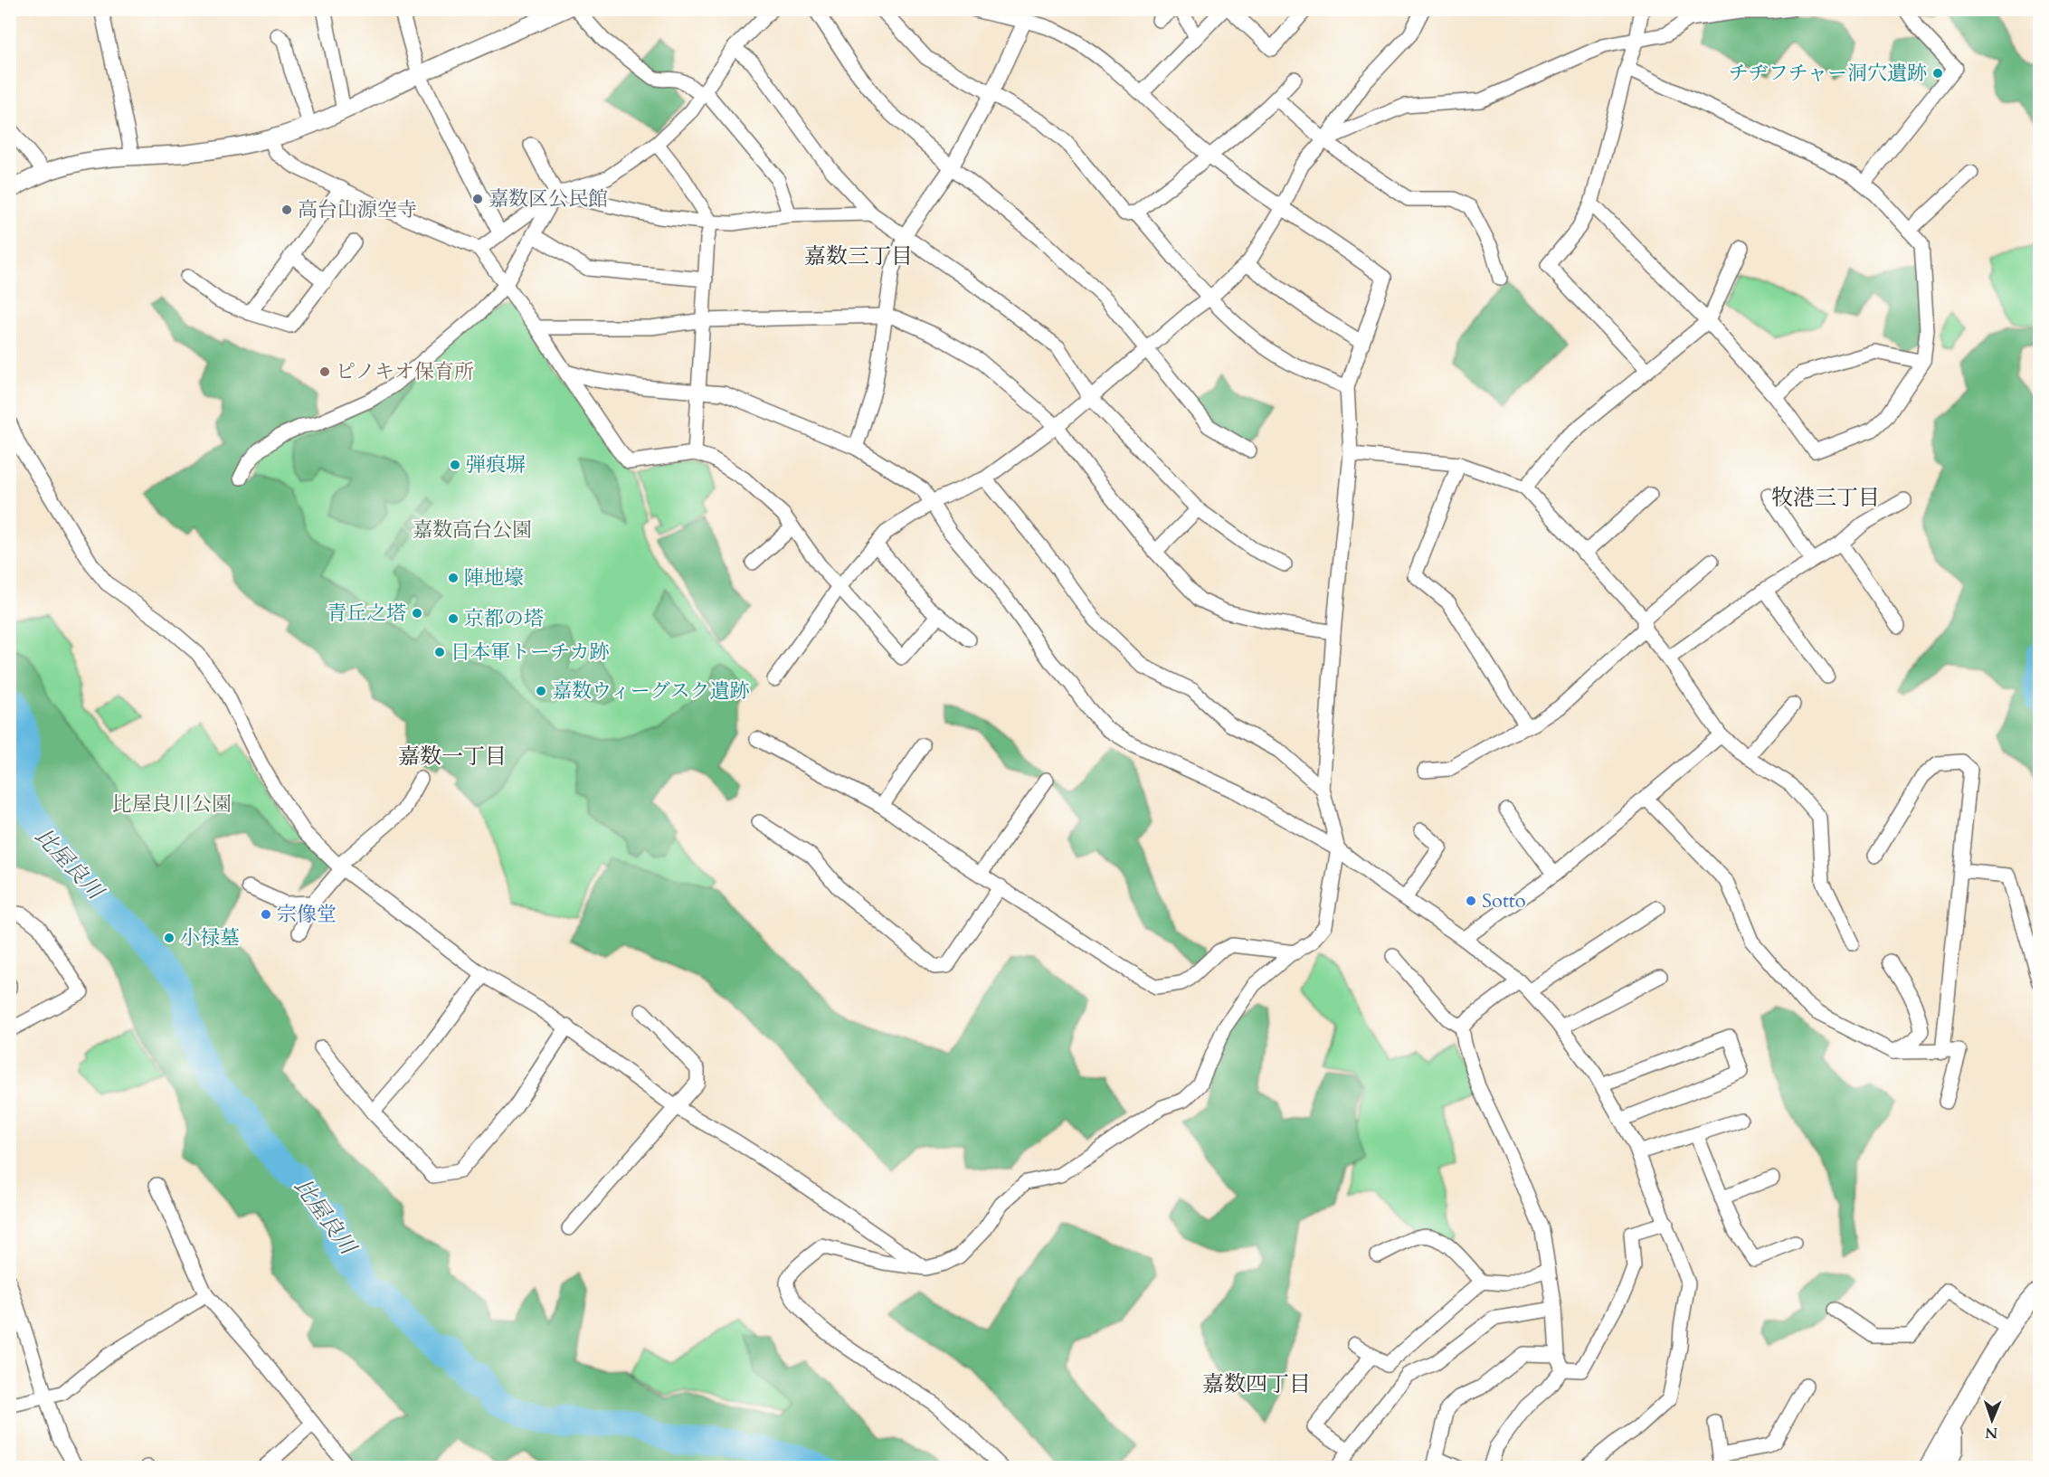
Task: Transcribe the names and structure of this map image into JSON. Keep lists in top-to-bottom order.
{
  "districts": [
    "嘉数三丁目",
    "牧港三丁目",
    "嘉数一丁目",
    "嘉数四丁目"
  ],
  "water": ["比屋良川"],
  "parks": ["嘉数高台公園", "比屋良川公園"],
  "places": [
    "チヂフチャー洞穴遺跡",
    "嘉数区公民館",
    "高台山源空寺",
    "ピノキオ保育所",
    "弾痕塀",
    "陣地壕",
    "青丘之塔",
    "京都の塔",
    "日本軍トーチカ跡",
    "嘉数ウィーグスク遺跡",
    "Sotto",
    "宗像堂",
    "小禄墓"
  ],
  "north": "bottom"
}
